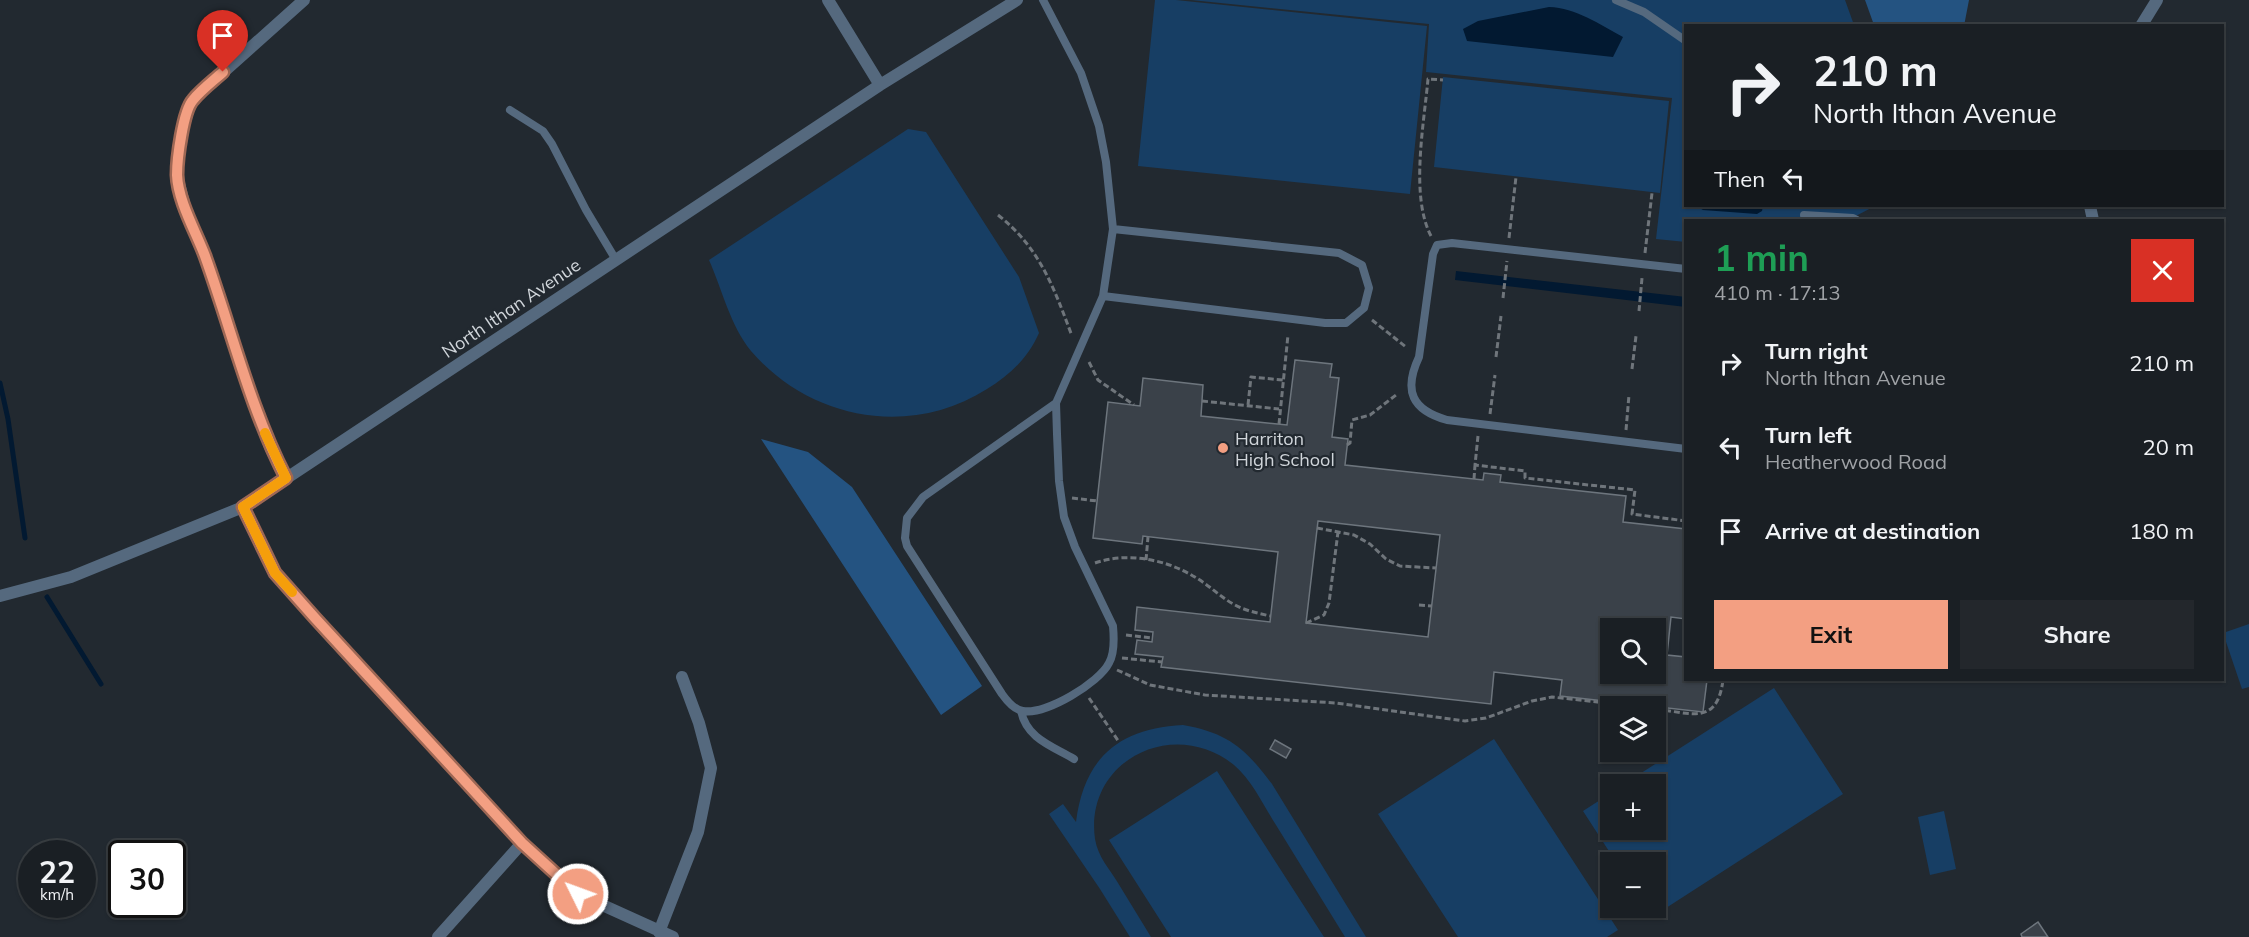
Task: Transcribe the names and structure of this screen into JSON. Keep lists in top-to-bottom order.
{
  "streets": {
    "street": ["North Ithan Avenue"]
  },
  "places": ["Harriton High School"],
  "page": {
    "turn": ["210 m", "North Ithan Avenue"],
    "then": "Then",
    "heading": ["1 min", "410 m · 17:13"],
    "list": [
      {
        "name": "Turn right",
        "note": "North Ithan Avenue",
        "value": "210 m"
      },
      {
        "name": "Turn left",
        "note": "Heatherwood Road",
        "value": "20 m"
      },
      {
        "name": "Arrive at destination",
        "value": "180 m"
      }
    ],
    "buttons": ["Exit", "Share"],
    "map_buttons": ["+", "−"],
    "speed": "22 km/h",
    "limit": "30"
  }
}
